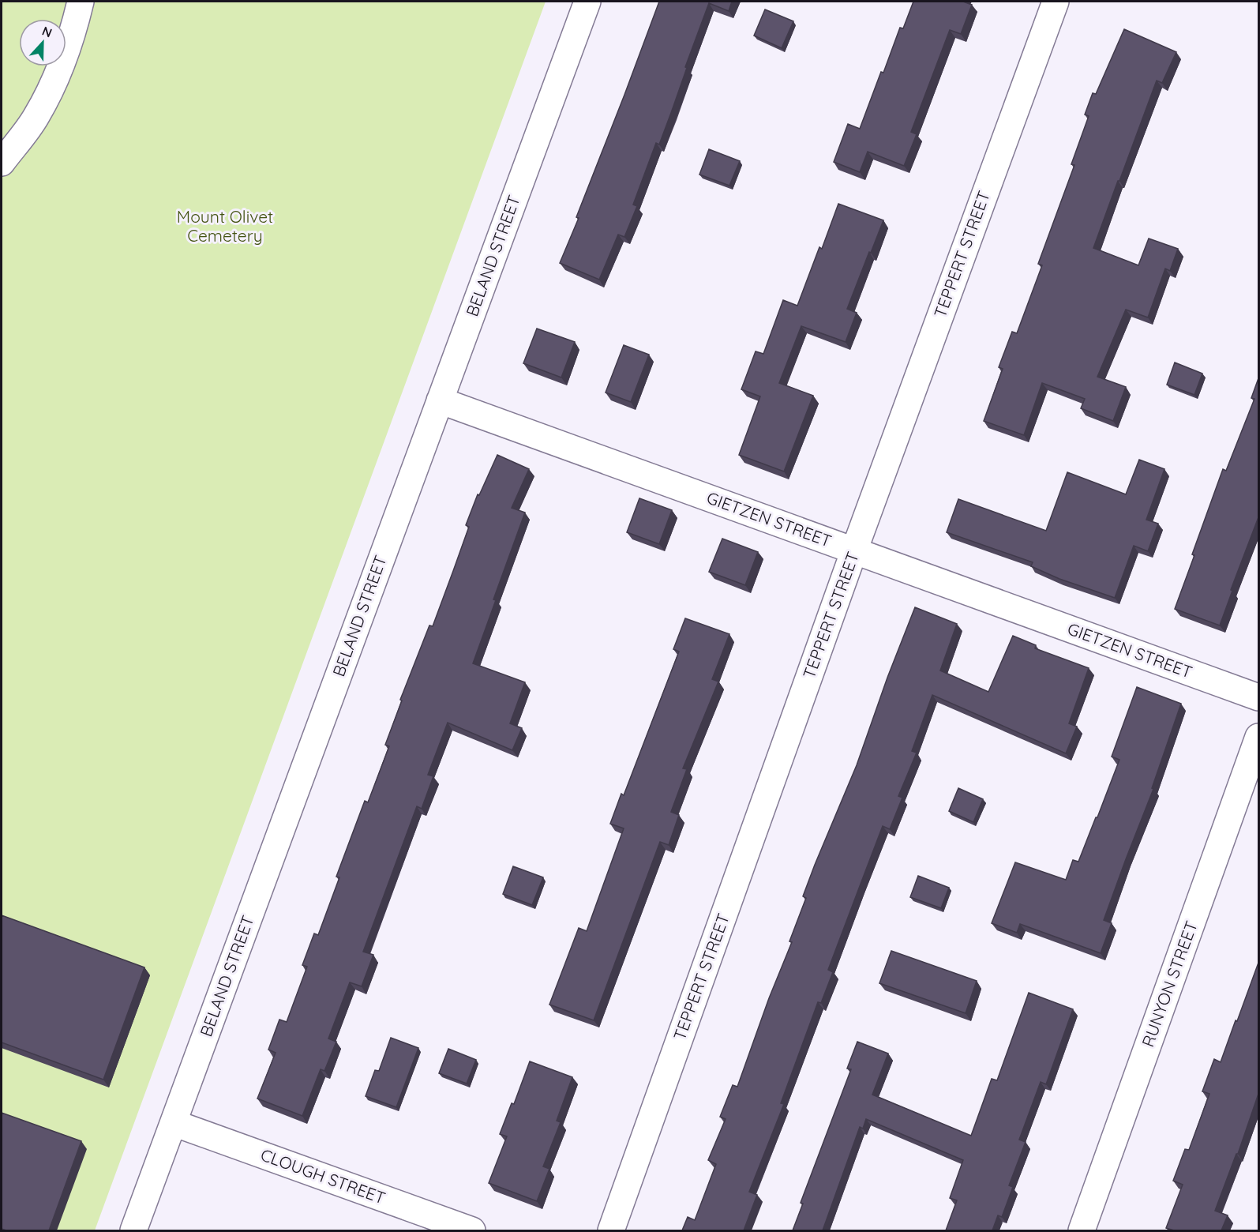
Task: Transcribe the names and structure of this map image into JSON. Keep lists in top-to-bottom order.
{
  "streets": {
    "street": [
      "TEPPERT STREET",
      "BELAND STREET",
      "GIETZEN STREET",
      "RUNYON STREET",
      "CLOUGH STREET"
    ]
  },
  "crossings": [
    ["TEPPERT STREET", "GIETZEN STREET"],
    ["BELAND STREET", "GIETZEN STREET"],
    ["BELAND STREET", "CLOUGH STREET"]
  ],
  "parks": ["Mount Olivet Cemetery"],
  "north": "top"
}
